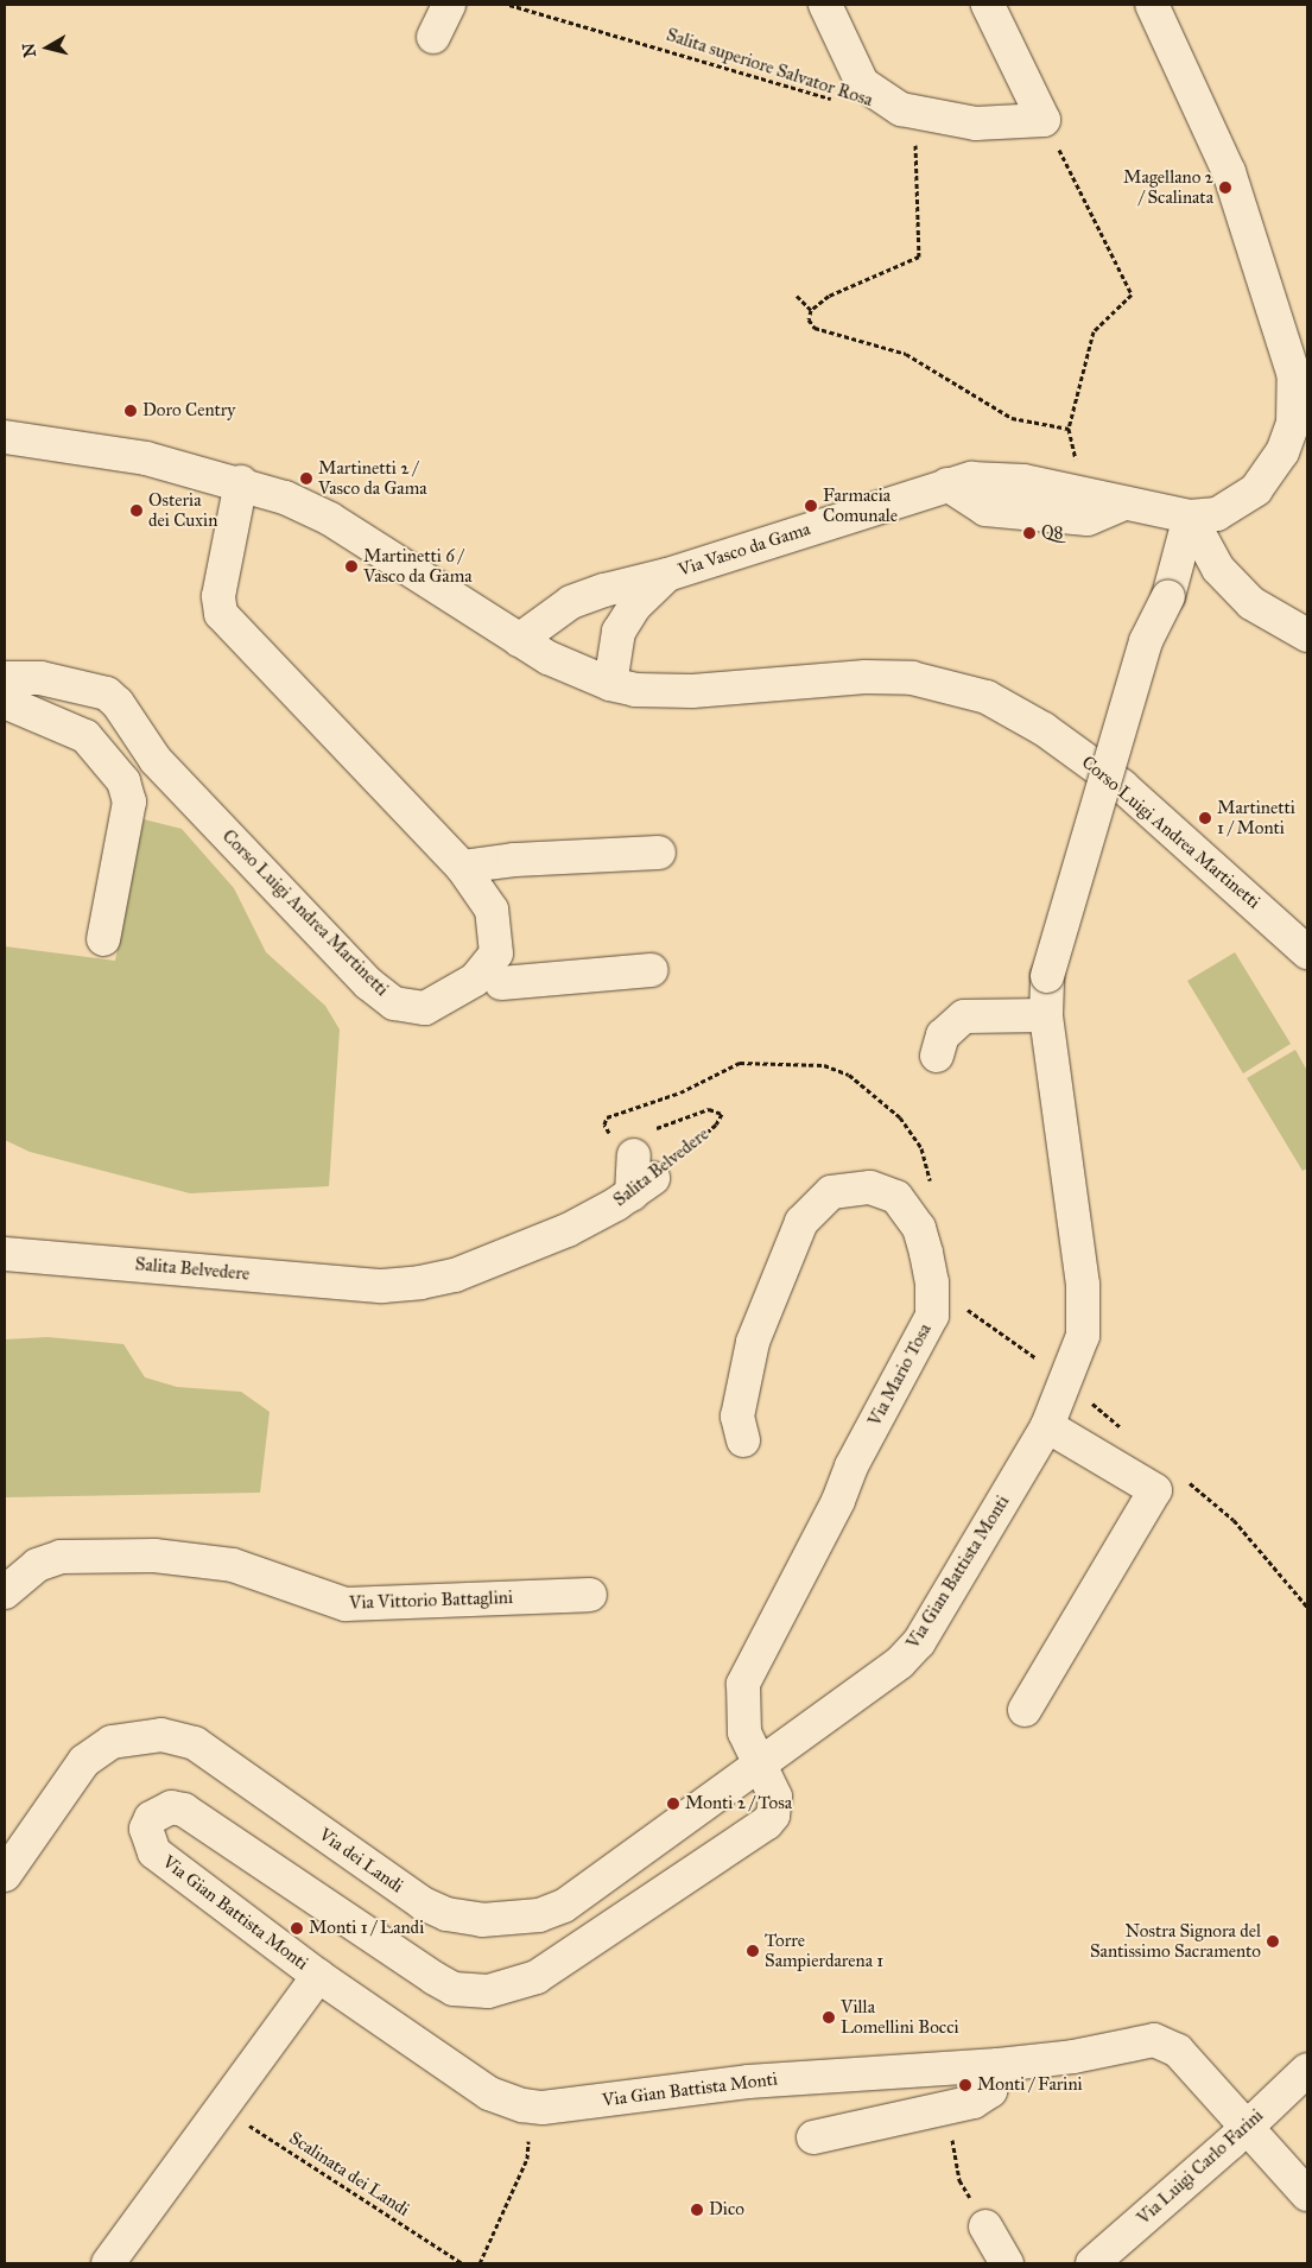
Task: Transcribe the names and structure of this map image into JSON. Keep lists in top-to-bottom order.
{
  "streets": {
    "street": [
      "Via Vasco da Gama",
      "Corso Luigi Andrea Martinetti",
      "Salita Belvedere",
      "Via Mario Tosa",
      "Via Gian Battista Monti",
      "Via Vittorio Battaglini",
      "Via dei Landi",
      "Via Luigi Carlo Farini"
    ],
    "path": ["Salita superiore Salvator Rosa", "Scalinata dei Landi"]
  },
  "crossings": [
    ["Via Vasco da Gama", "Corso Luigi Andrea Martinetti"],
    ["Via Vasco da Gama", "Via Gian Battista Monti"],
    ["Via Mario Tosa", "Via Gian Battista Monti"],
    ["Via Mario Tosa", "Via dei Landi"],
    ["Via Gian Battista Monti", "Via dei Landi"],
    ["Via Gian Battista Monti", "Via Luigi Carlo Farini"]
  ],
  "places": [
    "Magellano 2 / Scalinata",
    "Doro Centry",
    "Martinetti 2 / Vasco da Gama",
    "Farmacia Comunale",
    "Osteria dei Cuxin",
    "Q8",
    "Martinetti 6 / Vasco da Gama",
    "Martinetti 1 / Monti",
    "Monti 2 / Tosa",
    "Monti 1 / Landi",
    "Nostra Signora del Santissimo Sacramento",
    "Torre Sampierdarena 1",
    "Villa Lomellini Bocci",
    "Monti / Farini",
    "Dico"
  ],
  "north": "left"
}
